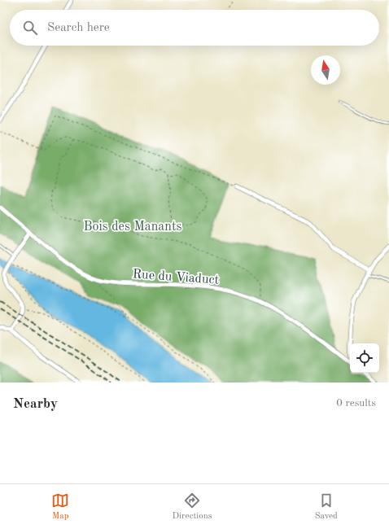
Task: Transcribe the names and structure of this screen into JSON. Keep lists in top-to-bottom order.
{
  "streets": {
    "street": ["Rue du Viaduct"]
  },
  "parks": ["Bois des Manants"],
  "north": "top",
  "page": {
    "search": "Search here",
    "heading": ["Nearby", "0 results"],
    "nav": ["Map", "Directions", "Saved"]
  }
}
